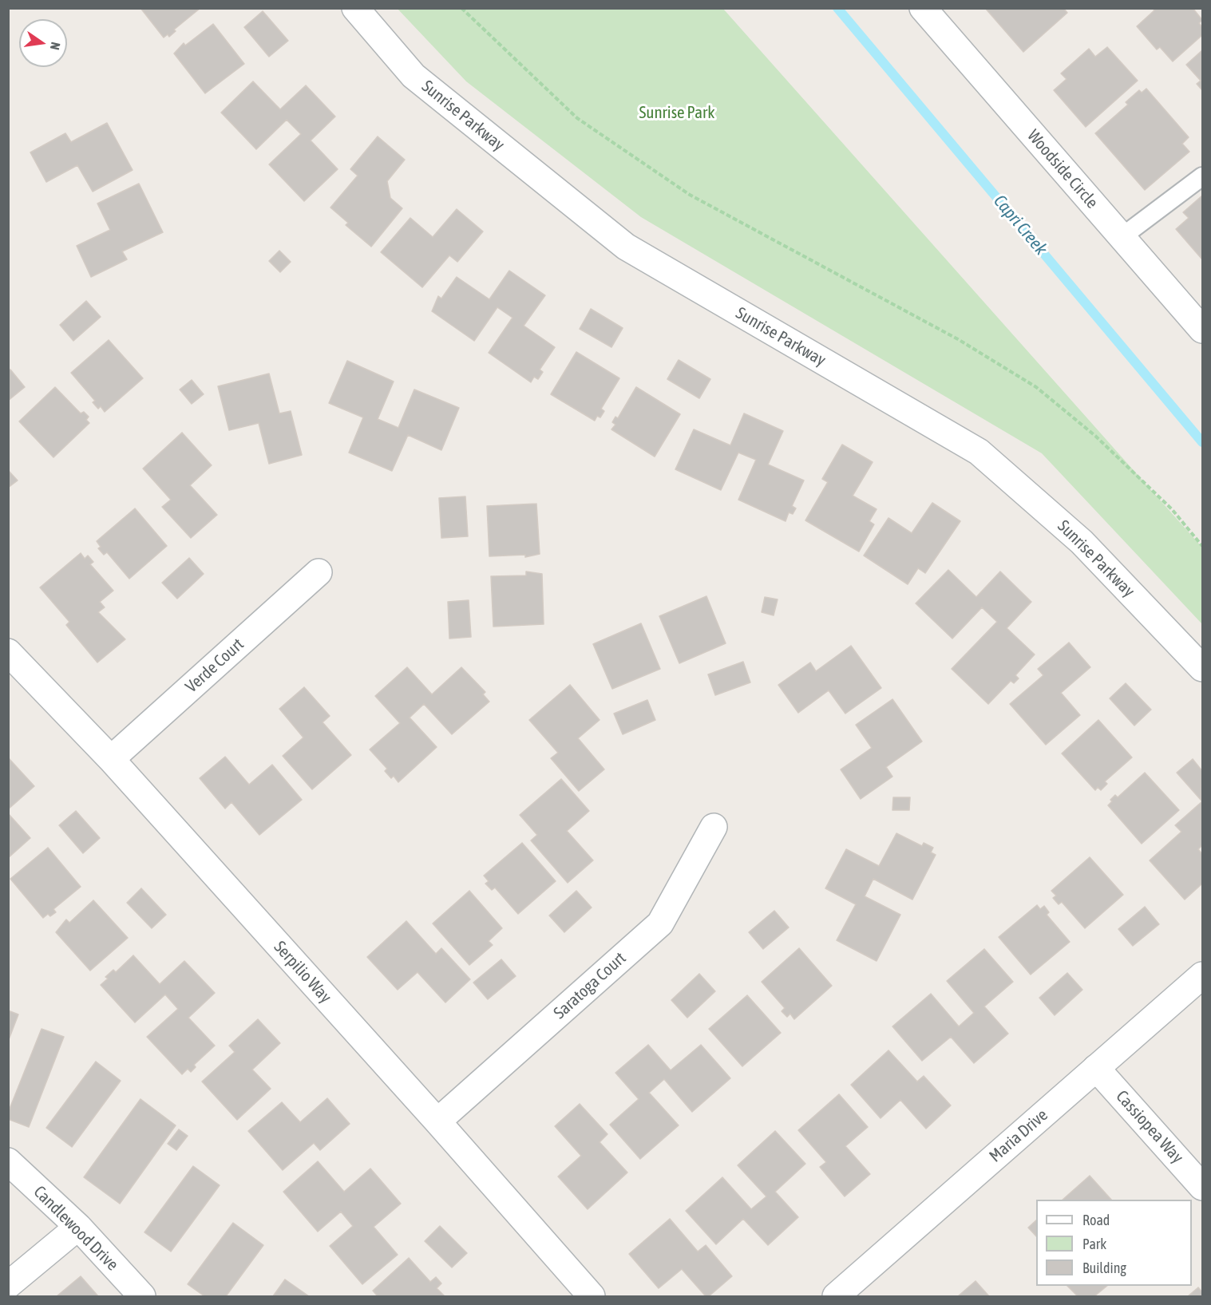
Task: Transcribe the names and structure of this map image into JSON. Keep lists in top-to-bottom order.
{
  "streets": {
    "street": [
      "Sunrise Parkway",
      "Woodside Circle",
      "Verde Court",
      "Serpilio Way",
      "Saratoga Court",
      "Cassiopea Way",
      "Maria Drive",
      "Candlewood Drive"
    ]
  },
  "crossings": [
    ["Verde Court", "Serpilio Way"],
    ["Serpilio Way", "Saratoga Court"],
    ["Cassiopea Way", "Maria Drive"]
  ],
  "water": ["Capri Creek"],
  "parks": ["Sunrise Park"],
  "legend": ["Road", "Park", "Building"],
  "north": "right"
}
